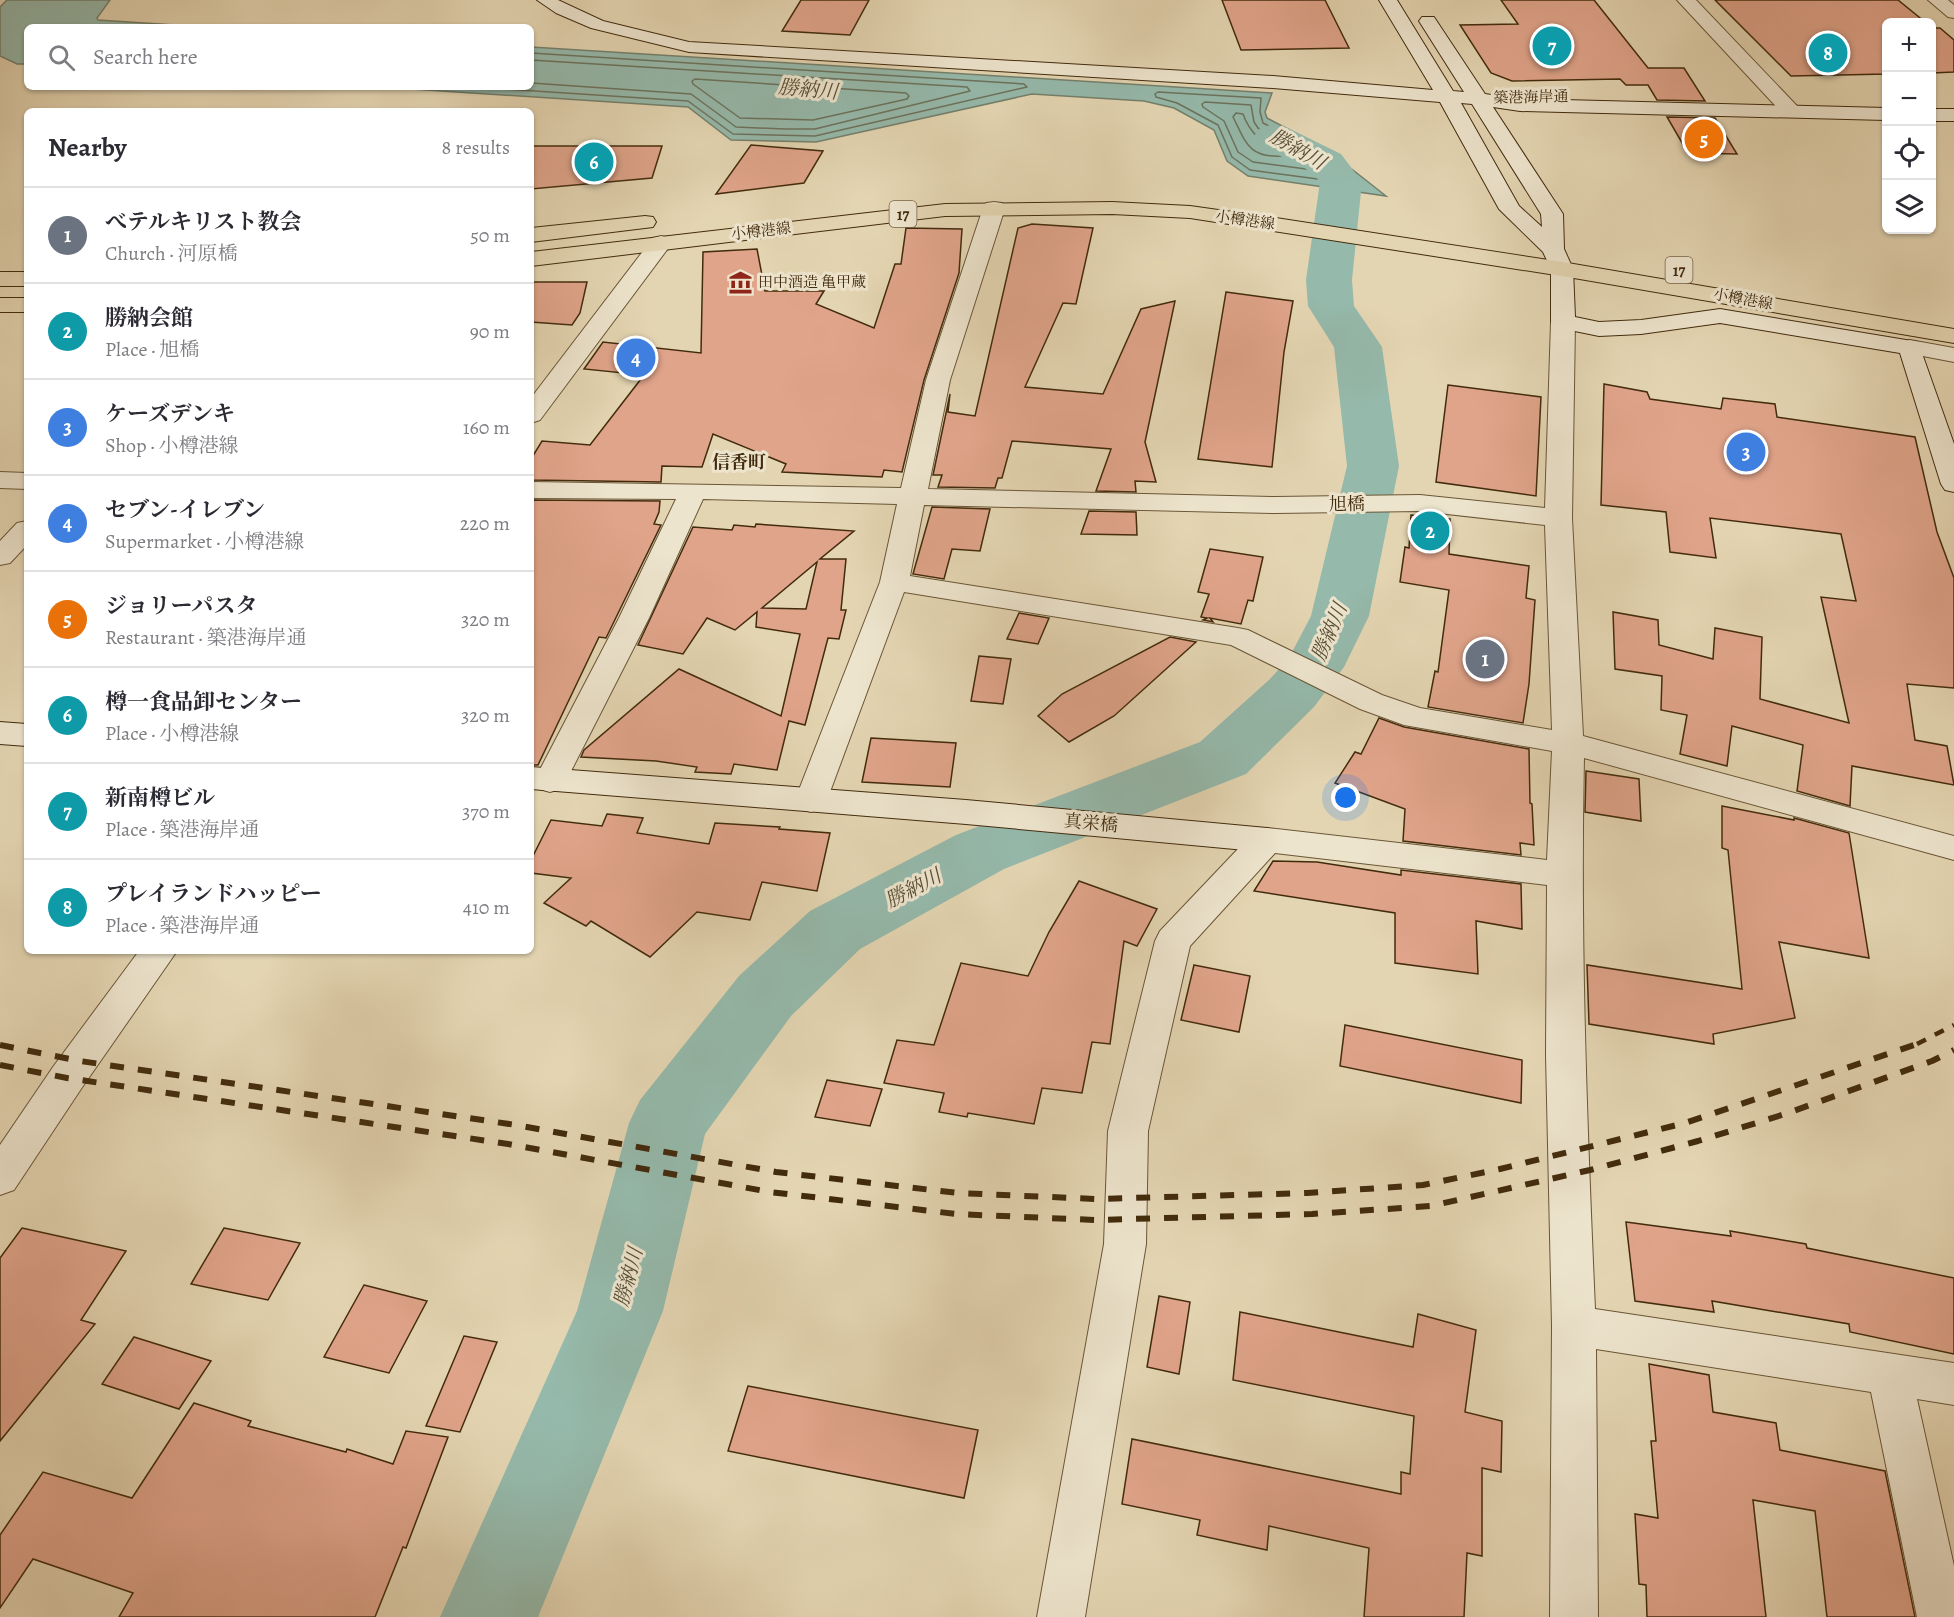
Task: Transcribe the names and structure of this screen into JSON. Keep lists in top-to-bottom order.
{
  "streets": {
    "main road": ["17", "小樽港線"],
    "street": ["築港海岸通", "旭橋", "真栄橋"]
  },
  "districts": ["信香町"],
  "water": ["勝納川"],
  "places": {
    "museum": ["田中酒造 亀甲蔵"]
  },
  "page": {
    "map_buttons": ["+", "−"],
    "pins": [
      "7",
      "8",
      "5",
      "6",
      "4",
      "3",
      "2",
      "1"
    ],
    "search": "Search here",
    "heading": ["Nearby", "8 results"],
    "list": [
      {
        "mark": "1",
        "name": "べテルキリスト教会",
        "note": "Church · 河原橋",
        "value": "50 m"
      },
      {
        "mark": "2",
        "name": "勝納会館",
        "note": "Place · 旭橋",
        "value": "90 m"
      },
      {
        "mark": "3",
        "name": "ケーズデンキ",
        "note": "Shop · 小樽港線",
        "value": "160 m"
      },
      {
        "mark": "4",
        "name": "セブン-イレブン",
        "note": "Supermarket · 小樽港線",
        "value": "220 m"
      },
      {
        "mark": "5",
        "name": "ジョリーパスタ",
        "note": "Restaurant · 築港海岸通",
        "value": "320 m"
      },
      {
        "mark": "6",
        "name": "樽一食品卸センター",
        "note": "Place · 小樽港線",
        "value": "320 m"
      },
      {
        "mark": "7",
        "name": "新南樽ビル",
        "note": "Place · 築港海岸通",
        "value": "370 m"
      },
      {
        "mark": "8",
        "name": "プレイランドハッピー",
        "note": "Place · 築港海岸通",
        "value": "410 m"
      }
    ]
  }
}
